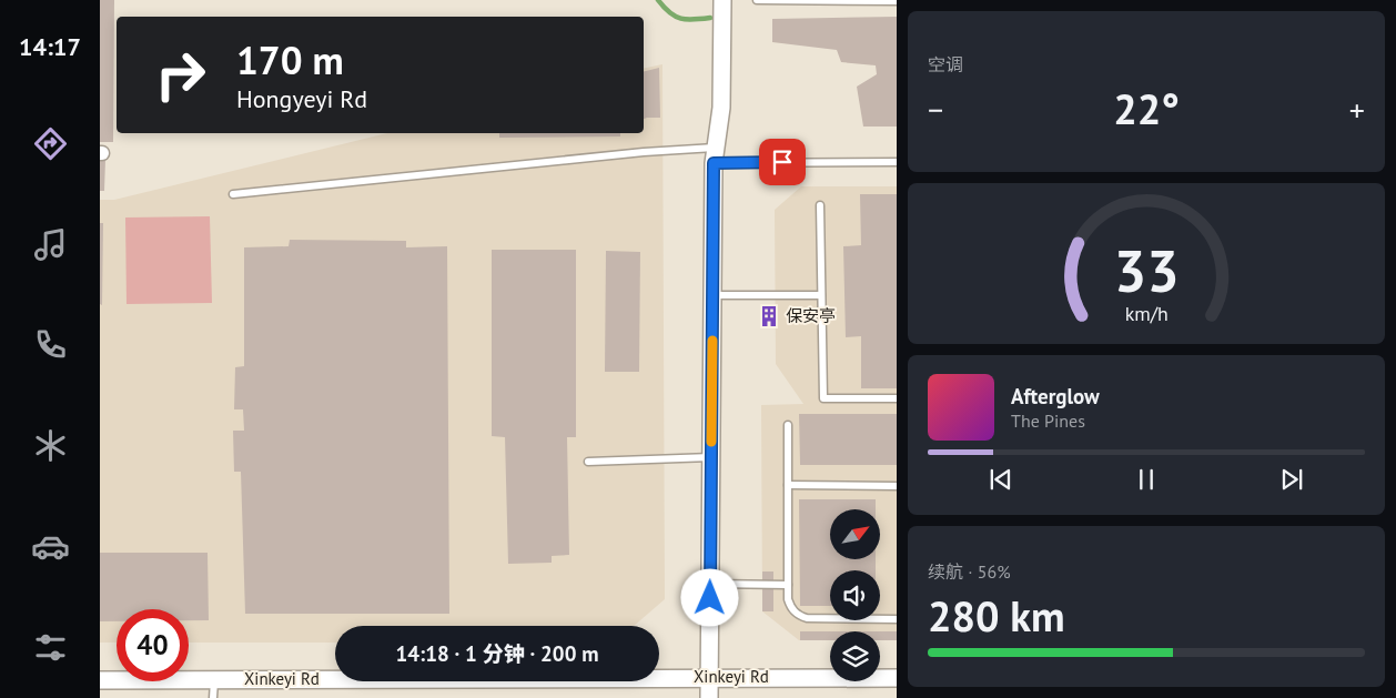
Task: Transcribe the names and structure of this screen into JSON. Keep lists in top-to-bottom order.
{
  "streets": {
    "street": ["Xinkeyi Rd"]
  },
  "places": {
    "building": ["保安亭"]
  },
  "north": "top right",
  "page": {
    "tabs": "14:17",
    "tile": [
      "空调",
      ["续航 · 56%", "280 km"]
    ],
    "turn": ["170 m", "Hongyeyi Rd"],
    "heat": ["−", "22°", "+"],
    "song": ["Afterglow", "The Pines"],
    "limit": "40",
    "trip": "14:18 · 1 分钟 · 200 m",
    "gauge": ["33", "km/h"]
  }
}
